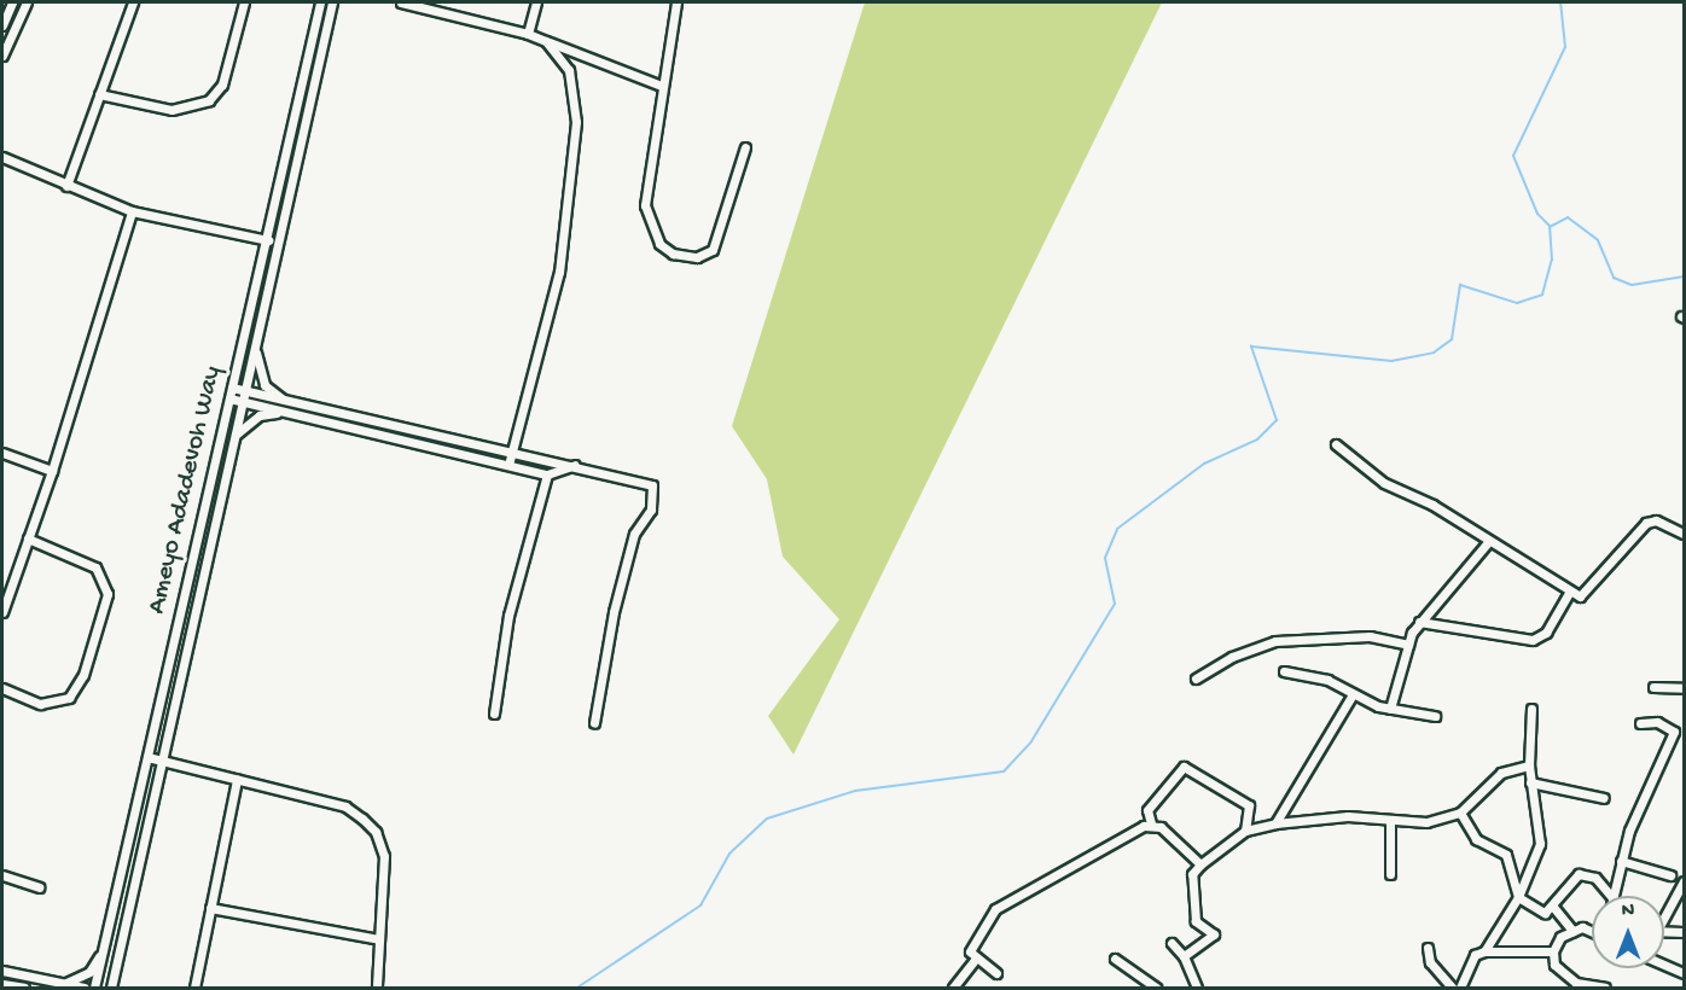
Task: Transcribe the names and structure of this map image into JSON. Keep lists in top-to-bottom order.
{
  "streets": {
    "street": ["Ameyo Adadevoh Way"]
  },
  "north": "top"
}
